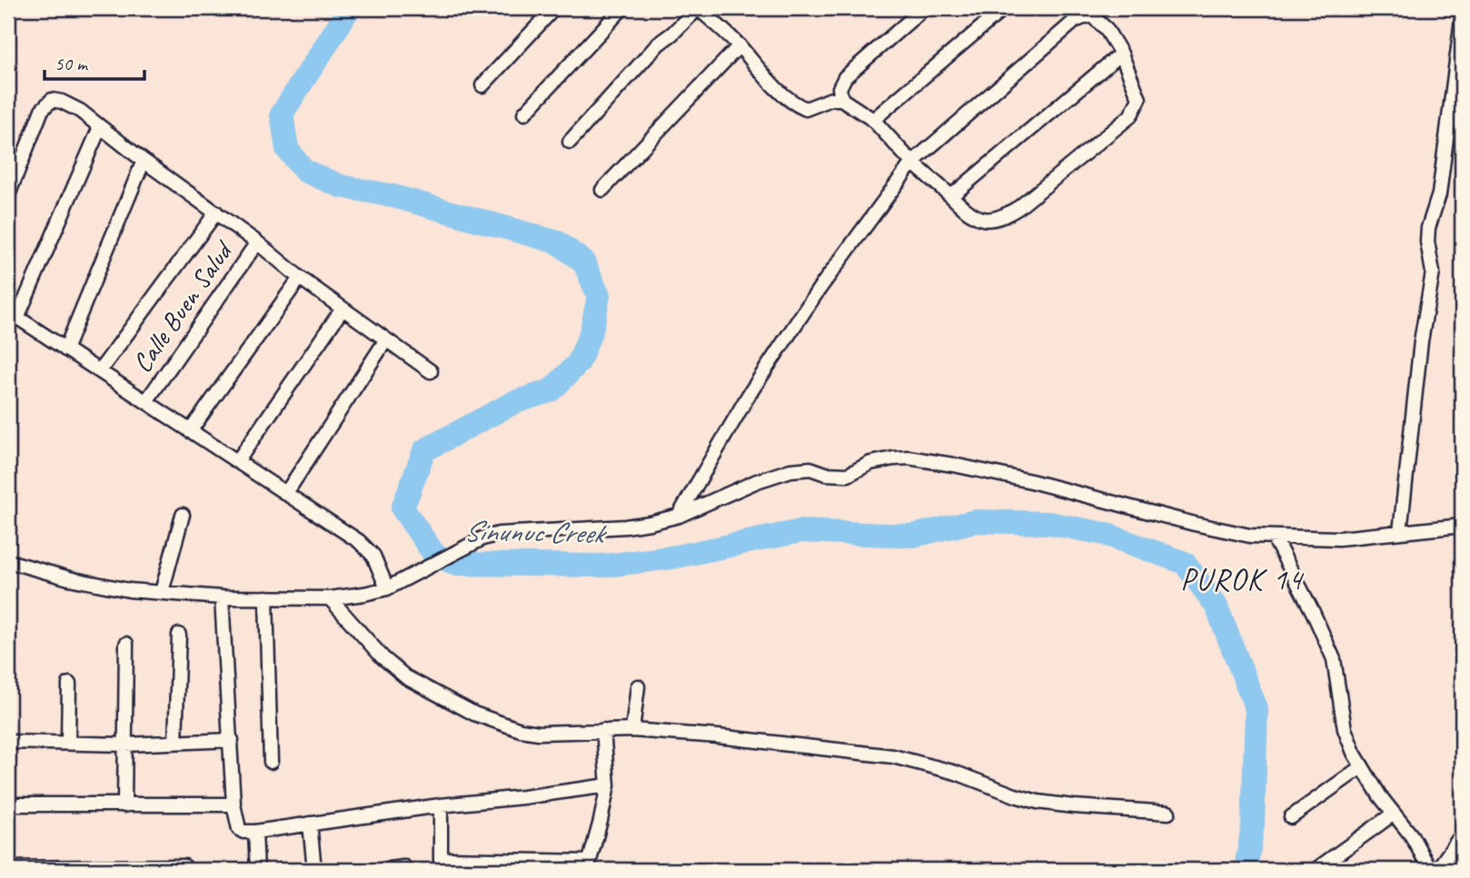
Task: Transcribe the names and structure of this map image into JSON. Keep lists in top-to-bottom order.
{
  "streets": {
    "street": ["Calle Buen Salud"]
  },
  "districts": ["PUROK 14"],
  "water": ["Sinunuc Creek"],
  "scale_bar": "50 m"
}
